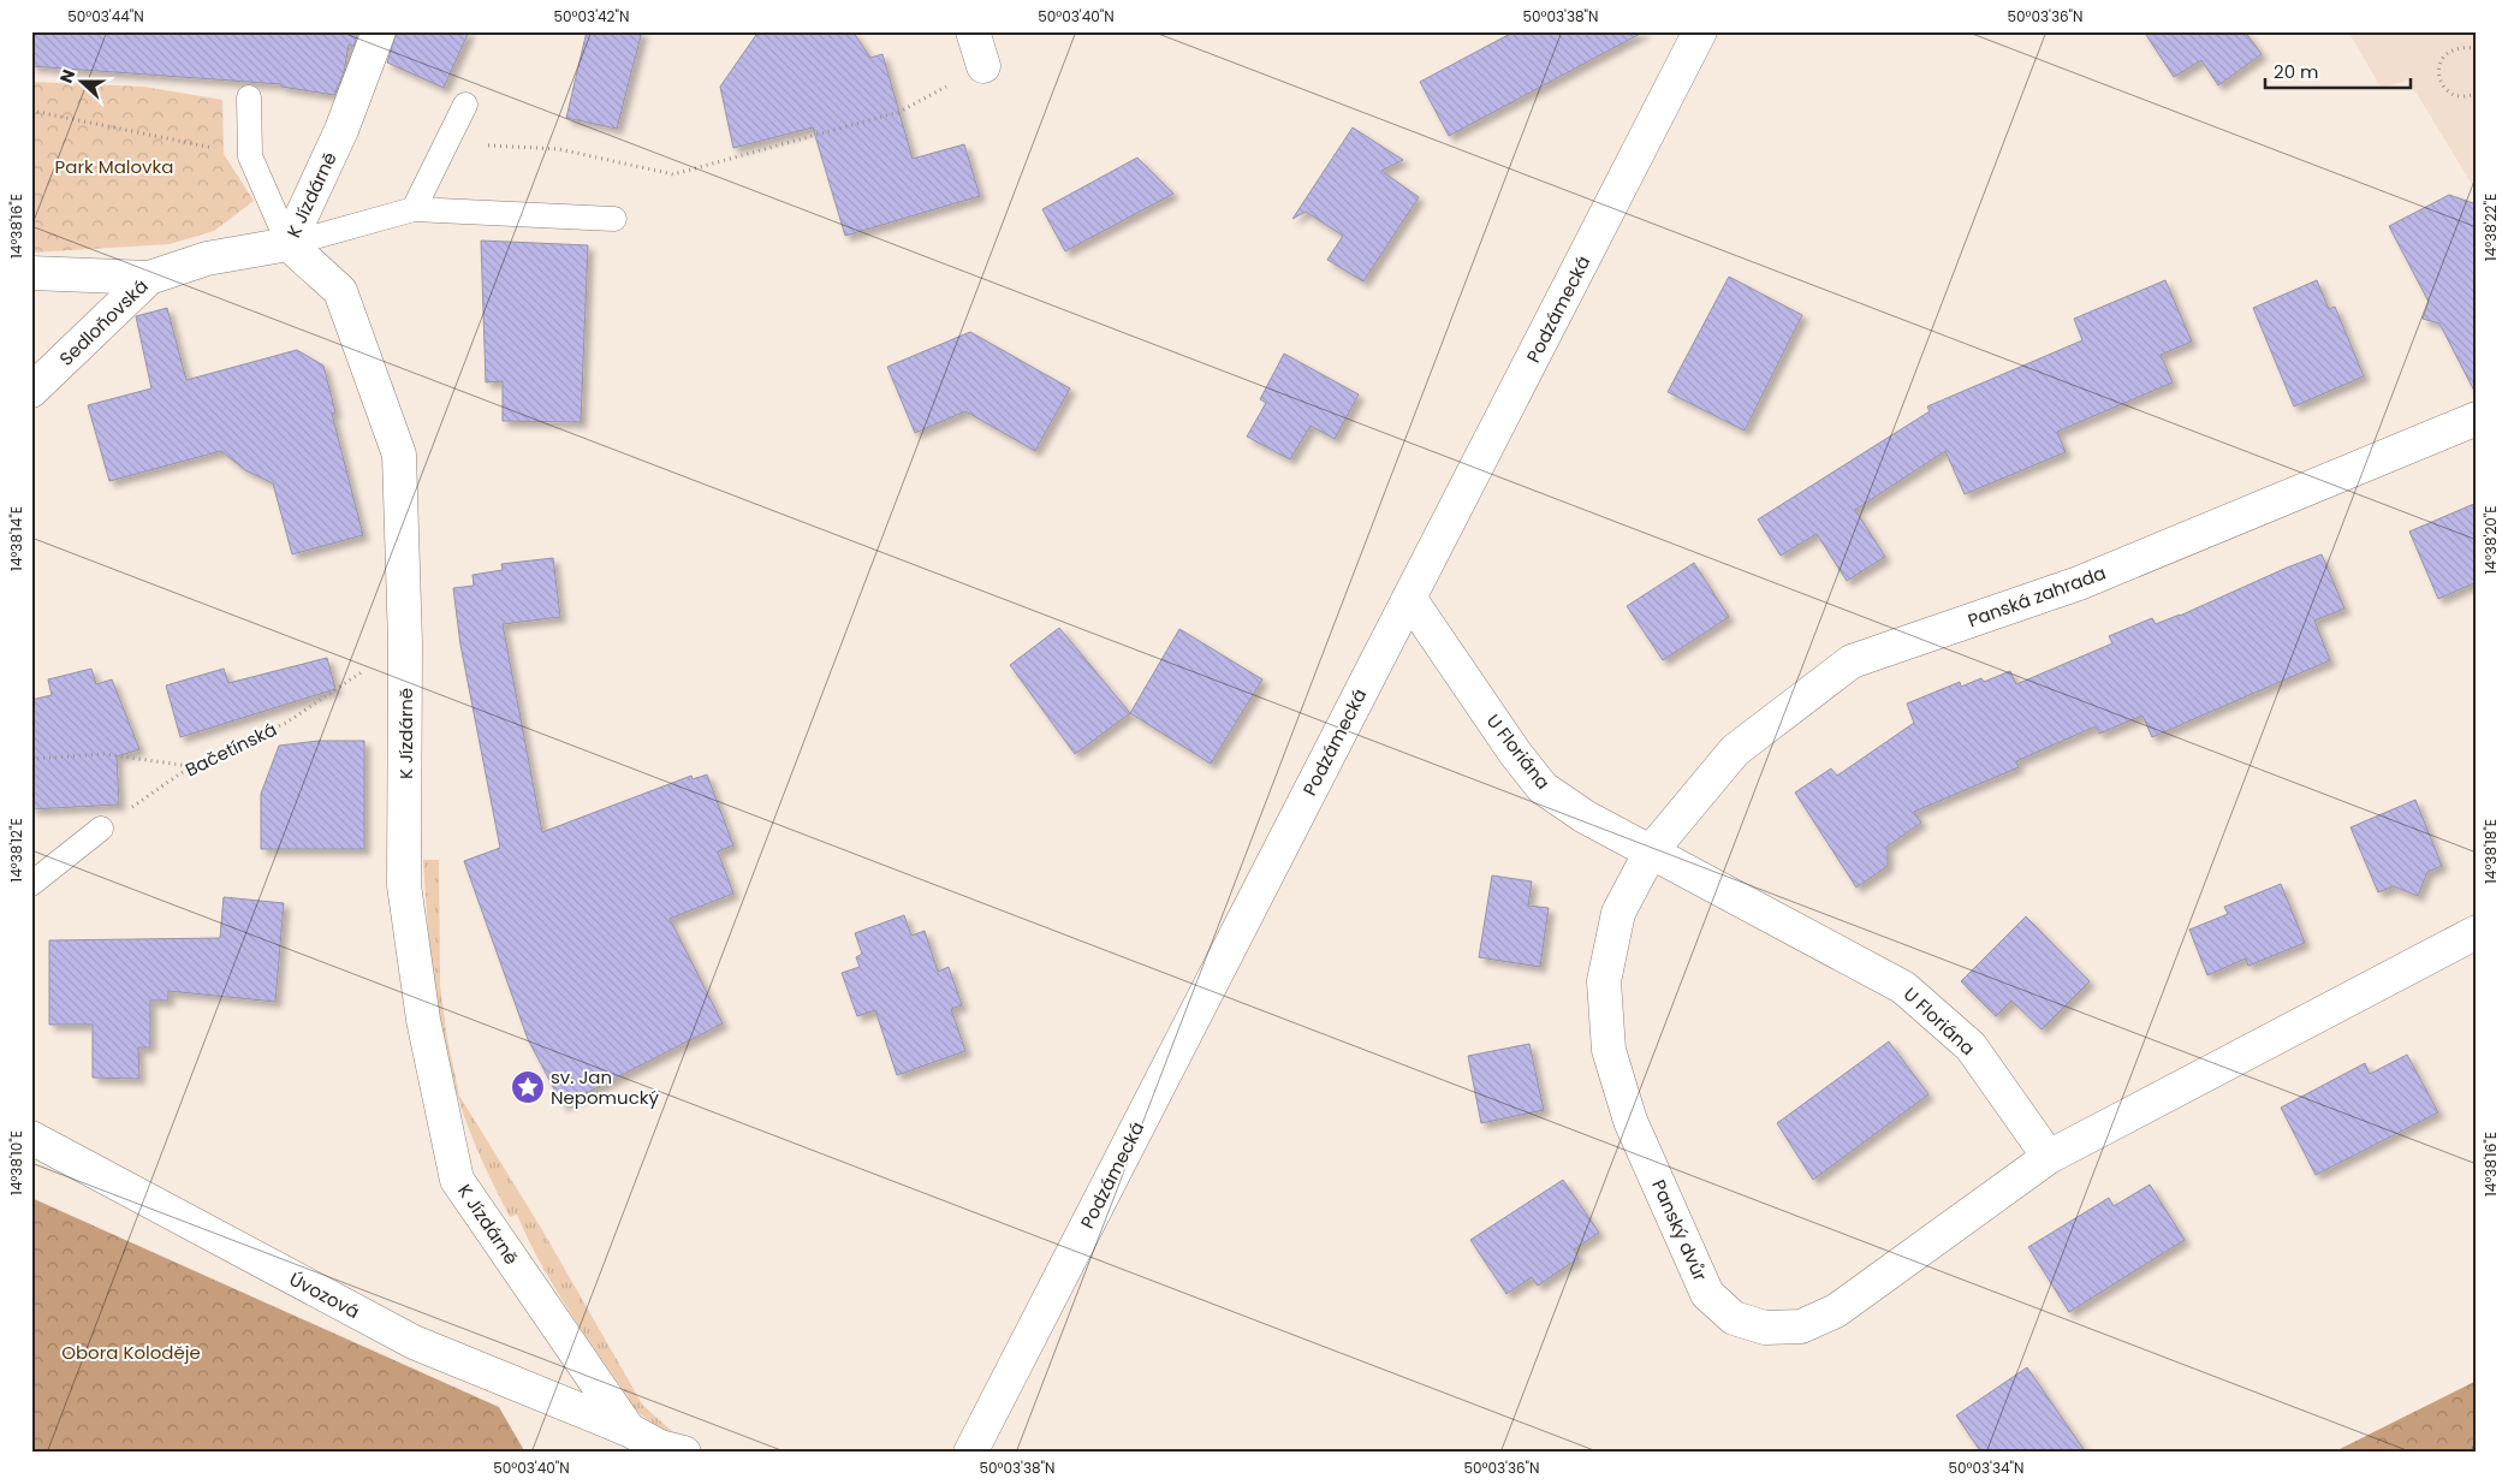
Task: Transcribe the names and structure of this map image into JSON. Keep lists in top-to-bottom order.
{
  "streets": {
    "street": [
      "K Jízdárně",
      "Podzámecká",
      "Sedloňovská",
      "Panská zahrada",
      "U Floriána",
      "Panský dvůr",
      "Úvozová"
    ],
    "path": ["Bačetínská"]
  },
  "crossings": [
    ["K Jízdárně", "Sedloňovská"],
    ["K Jízdárně", "Bačetínská"],
    ["K Jízdárně", "Úvozová"],
    ["Podzámecká", "U Floriána"],
    ["Panská zahrada", "U Floriána"],
    ["Panská zahrada", "Panský dvůr"],
    ["U Floriána", "Panský dvůr"]
  ],
  "parks": ["Park Malovka", "Obora Koloděje"],
  "places": {
    "place": ["sv. Jan Nepomucký"]
  },
  "scale_bar": "20 m",
  "north": "left",
  "coordinates": [
    "50°03'44\"N",
    "50°03'42\"N",
    "50°03'40\"N",
    "50°03'38\"N",
    "50°03'36\"N",
    "14°38'16\"E",
    "14°38'22\"E",
    "14°38'14\"E",
    "14°38'20\"E",
    "14°38'12\"E",
    "14°38'18\"E",
    "14°38'10\"E",
    "50°03'34\"N"
  ]
}
